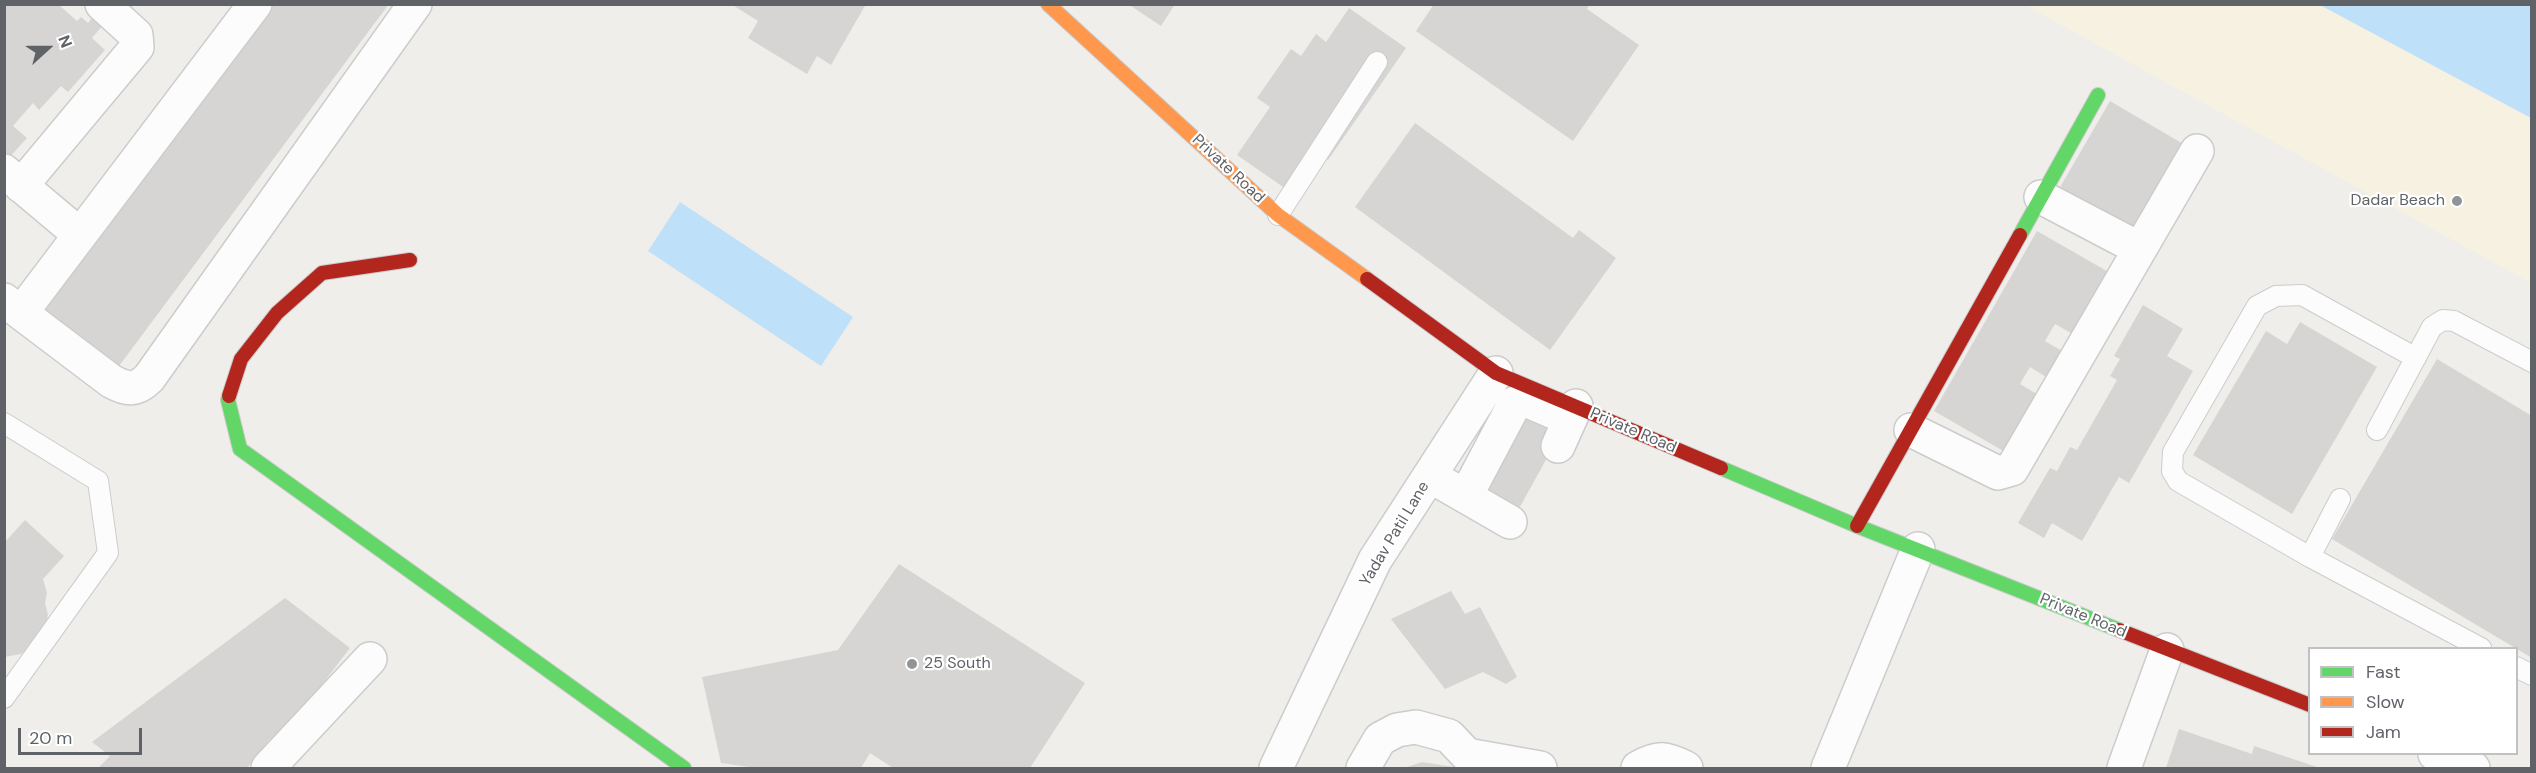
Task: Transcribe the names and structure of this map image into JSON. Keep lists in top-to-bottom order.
{
  "streets": {
    "street": ["Private Road", "Yadav Patil Lane"]
  },
  "crossings": [
    ["Private Road", "Yadav Patil Lane"]
  ],
  "places": ["Dadar Beach", "25 South"],
  "legend": ["Fast", "Slow", "Jam"],
  "scale_bar": "20 m",
  "north": "right"
}
